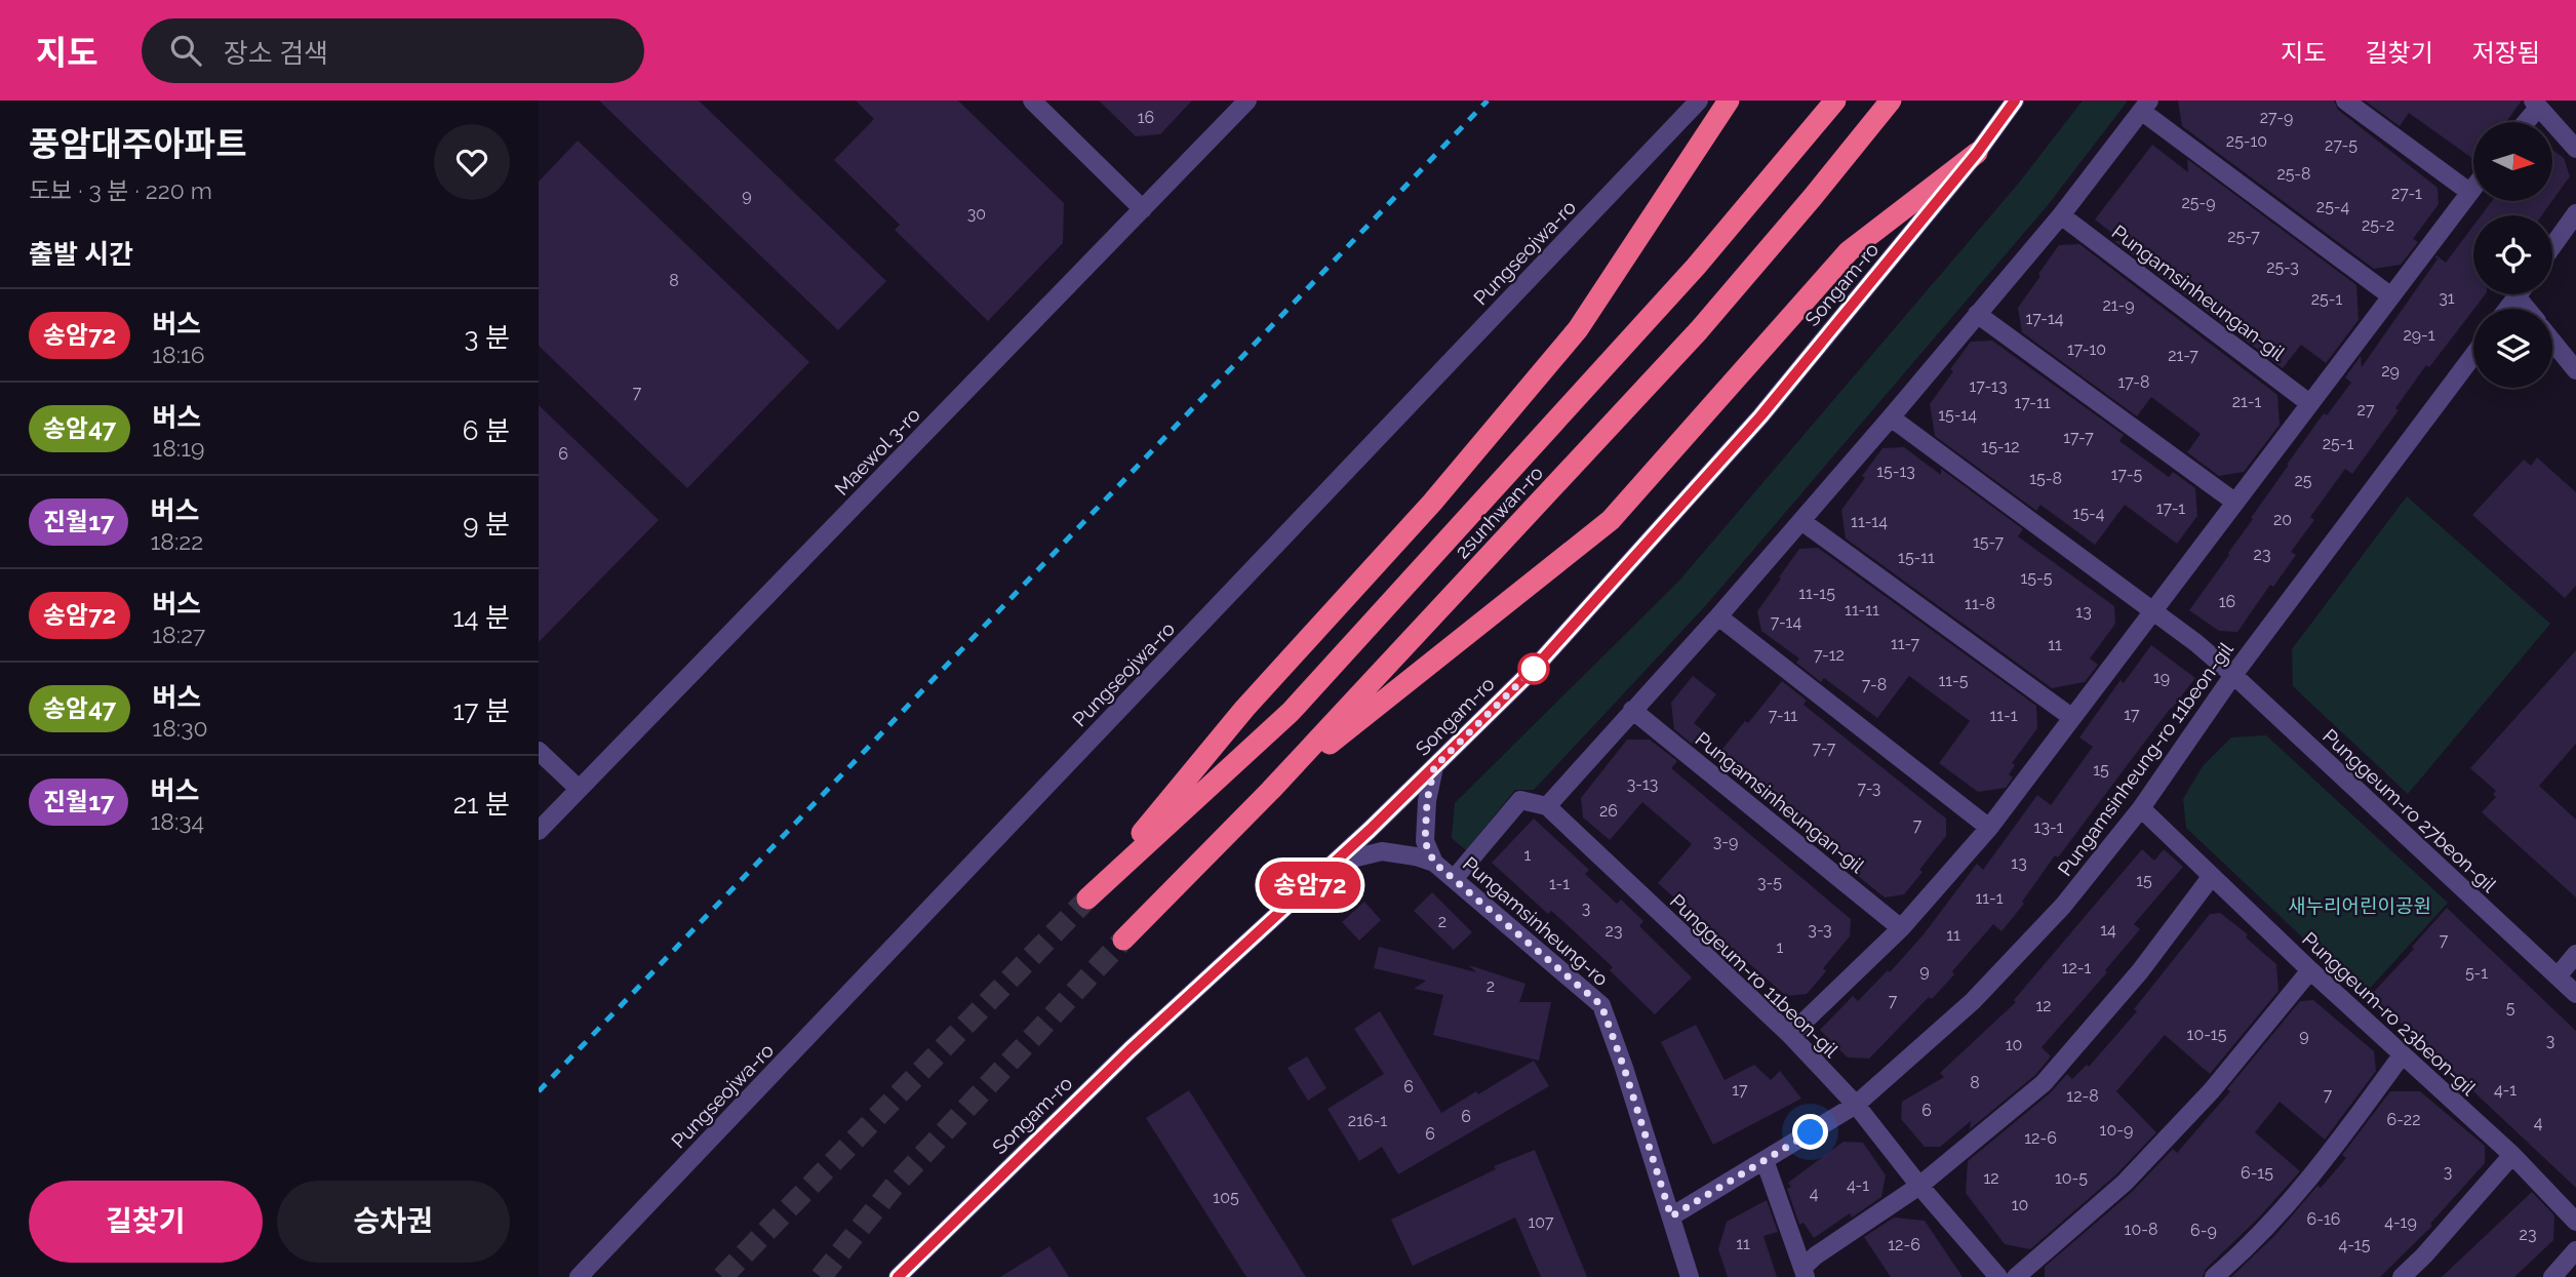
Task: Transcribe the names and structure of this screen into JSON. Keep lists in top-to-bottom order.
{
  "streets": {
    "highway": ["2sunhwan-ro"],
    "street": [
      "Pungseojwa-ro",
      "Songam-ro",
      "Pungamsinheungan-gil",
      "Maewol 3-ro",
      "Pungamsinheung-ro 11beon-gil",
      "Punggeum-ro 27beon-gil",
      "Pungamsinheung-ro",
      "Punggeum-ro 11beon-gil",
      "Punggeum-ro 23beon-gil"
    ]
  },
  "crossings": [
    ["Songam-ro", "Pungamsinheung-ro"],
    ["Pungamsinheung-ro 11beon-gil", "Punggeum-ro 27beon-gil"],
    ["Pungamsinheung-ro 11beon-gil", "Pungamsinheung-ro"],
    ["Pungamsinheung-ro 11beon-gil", "Punggeum-ro 11beon-gil"],
    ["Pungamsinheung-ro 11beon-gil", "Punggeum-ro 23beon-gil"]
  ],
  "parks": ["새누리어린이공원"],
  "lines": ["bus line 송암72"],
  "house_numbers": [
    "16",
    "27-9",
    "25-10",
    "27-5",
    "25-8",
    "27-1",
    "9",
    "25-9",
    "25-4",
    "30",
    "25-2",
    "25-7",
    "25-3",
    "8",
    "31",
    "25-1",
    "21-9",
    "17-14",
    "29-1",
    "17-10",
    "21-7",
    "29",
    "17-8",
    "17-13",
    "7",
    "21-1",
    "17-11",
    "27",
    "15-14",
    "17-7",
    "25-1",
    "15-12",
    "6",
    "15-13",
    "17-5",
    "15-8",
    "25",
    "17-1",
    "15-4",
    "20",
    "11-14",
    "15-7",
    "23",
    "15-11",
    "15-5",
    "11-15",
    "16",
    "11-8",
    "11-11",
    "13",
    "7-14",
    "11-7",
    "11",
    "7-12",
    "19",
    "11-5",
    "7-8",
    "17",
    "7-11",
    "11-1",
    "7-7",
    "15",
    "3-13",
    "7-3",
    "26",
    "7",
    "13-1",
    "3-9",
    "1",
    "13",
    "15",
    "3-5",
    "1-1",
    "11-1",
    "3",
    "2",
    "3-3",
    "14",
    "23",
    "11",
    "7",
    "1",
    "12-1",
    "9",
    "5-1",
    "2",
    "7",
    "12",
    "5",
    "10-15",
    "9",
    "3",
    "10",
    "8",
    "6",
    "17",
    "4-1",
    "7",
    "12-8",
    "6",
    "6",
    "6-22",
    "216-1",
    "4",
    "10-9",
    "6",
    "12-6",
    "3",
    "6-15",
    "12",
    "10-5",
    "4-1",
    "4",
    "105",
    "10",
    "6-16",
    "107",
    "4-19",
    "10-8",
    "6-9",
    "23",
    "11",
    "12-6",
    "4-15"
  ],
  "north": "right",
  "page": {
    "header": "지도",
    "search": "장소 검색",
    "nav": ["지도", "길찾기", "저장됨"],
    "heading": [
      ["풍암대주아파트", "도보 · 3 분 · 220 m"],
      "출발 시간"
    ],
    "on_map": "송암72",
    "list": [
      {
        "mark": "송암72",
        "name": "버스",
        "note": "18:16",
        "value": "3 분"
      },
      {
        "mark": "송암47",
        "name": "버스",
        "note": "18:19",
        "value": "6 분"
      },
      {
        "mark": "진월17",
        "name": "버스",
        "note": "18:22",
        "value": "9 분"
      },
      {
        "mark": "송암72",
        "name": "버스",
        "note": "18:27",
        "value": "14 분"
      },
      {
        "mark": "송암47",
        "name": "버스",
        "note": "18:30",
        "value": "17 분"
      },
      {
        "mark": "진월17",
        "name": "버스",
        "note": "18:34",
        "value": "21 분"
      }
    ],
    "buttons": ["길찾기", "승차권"]
  }
}
